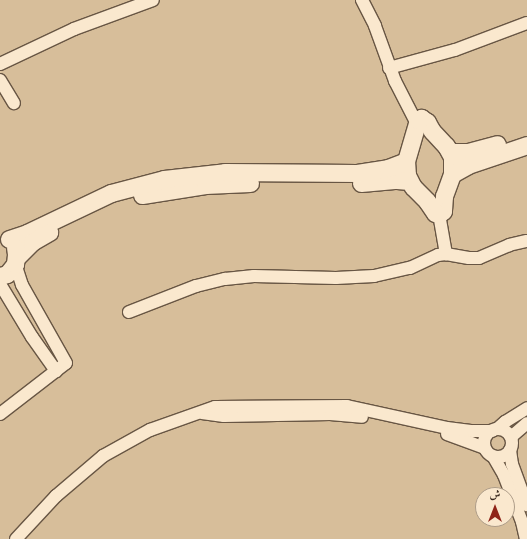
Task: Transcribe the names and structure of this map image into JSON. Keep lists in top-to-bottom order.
{
  "north": "top"
}
